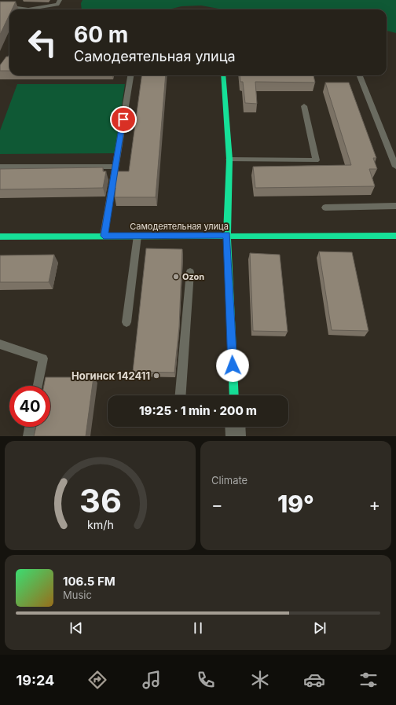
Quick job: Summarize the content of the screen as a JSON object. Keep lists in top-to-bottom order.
{
  "streets": {
    "street": ["Самодеятельная улица"]
  },
  "places": ["Ozon", "Ногинск 142411"],
  "page": {
    "turn": ["60 m", "Самодеятельная улица"],
    "limit": "40",
    "trip": "19:25 · 1 min · 200 m",
    "tile": "Climate",
    "heat": ["−", "19°", "+"],
    "song": ["106.5 FM", "Music"],
    "tabs": "19:24",
    "gauge": ["36", "km/h"]
  }
}
